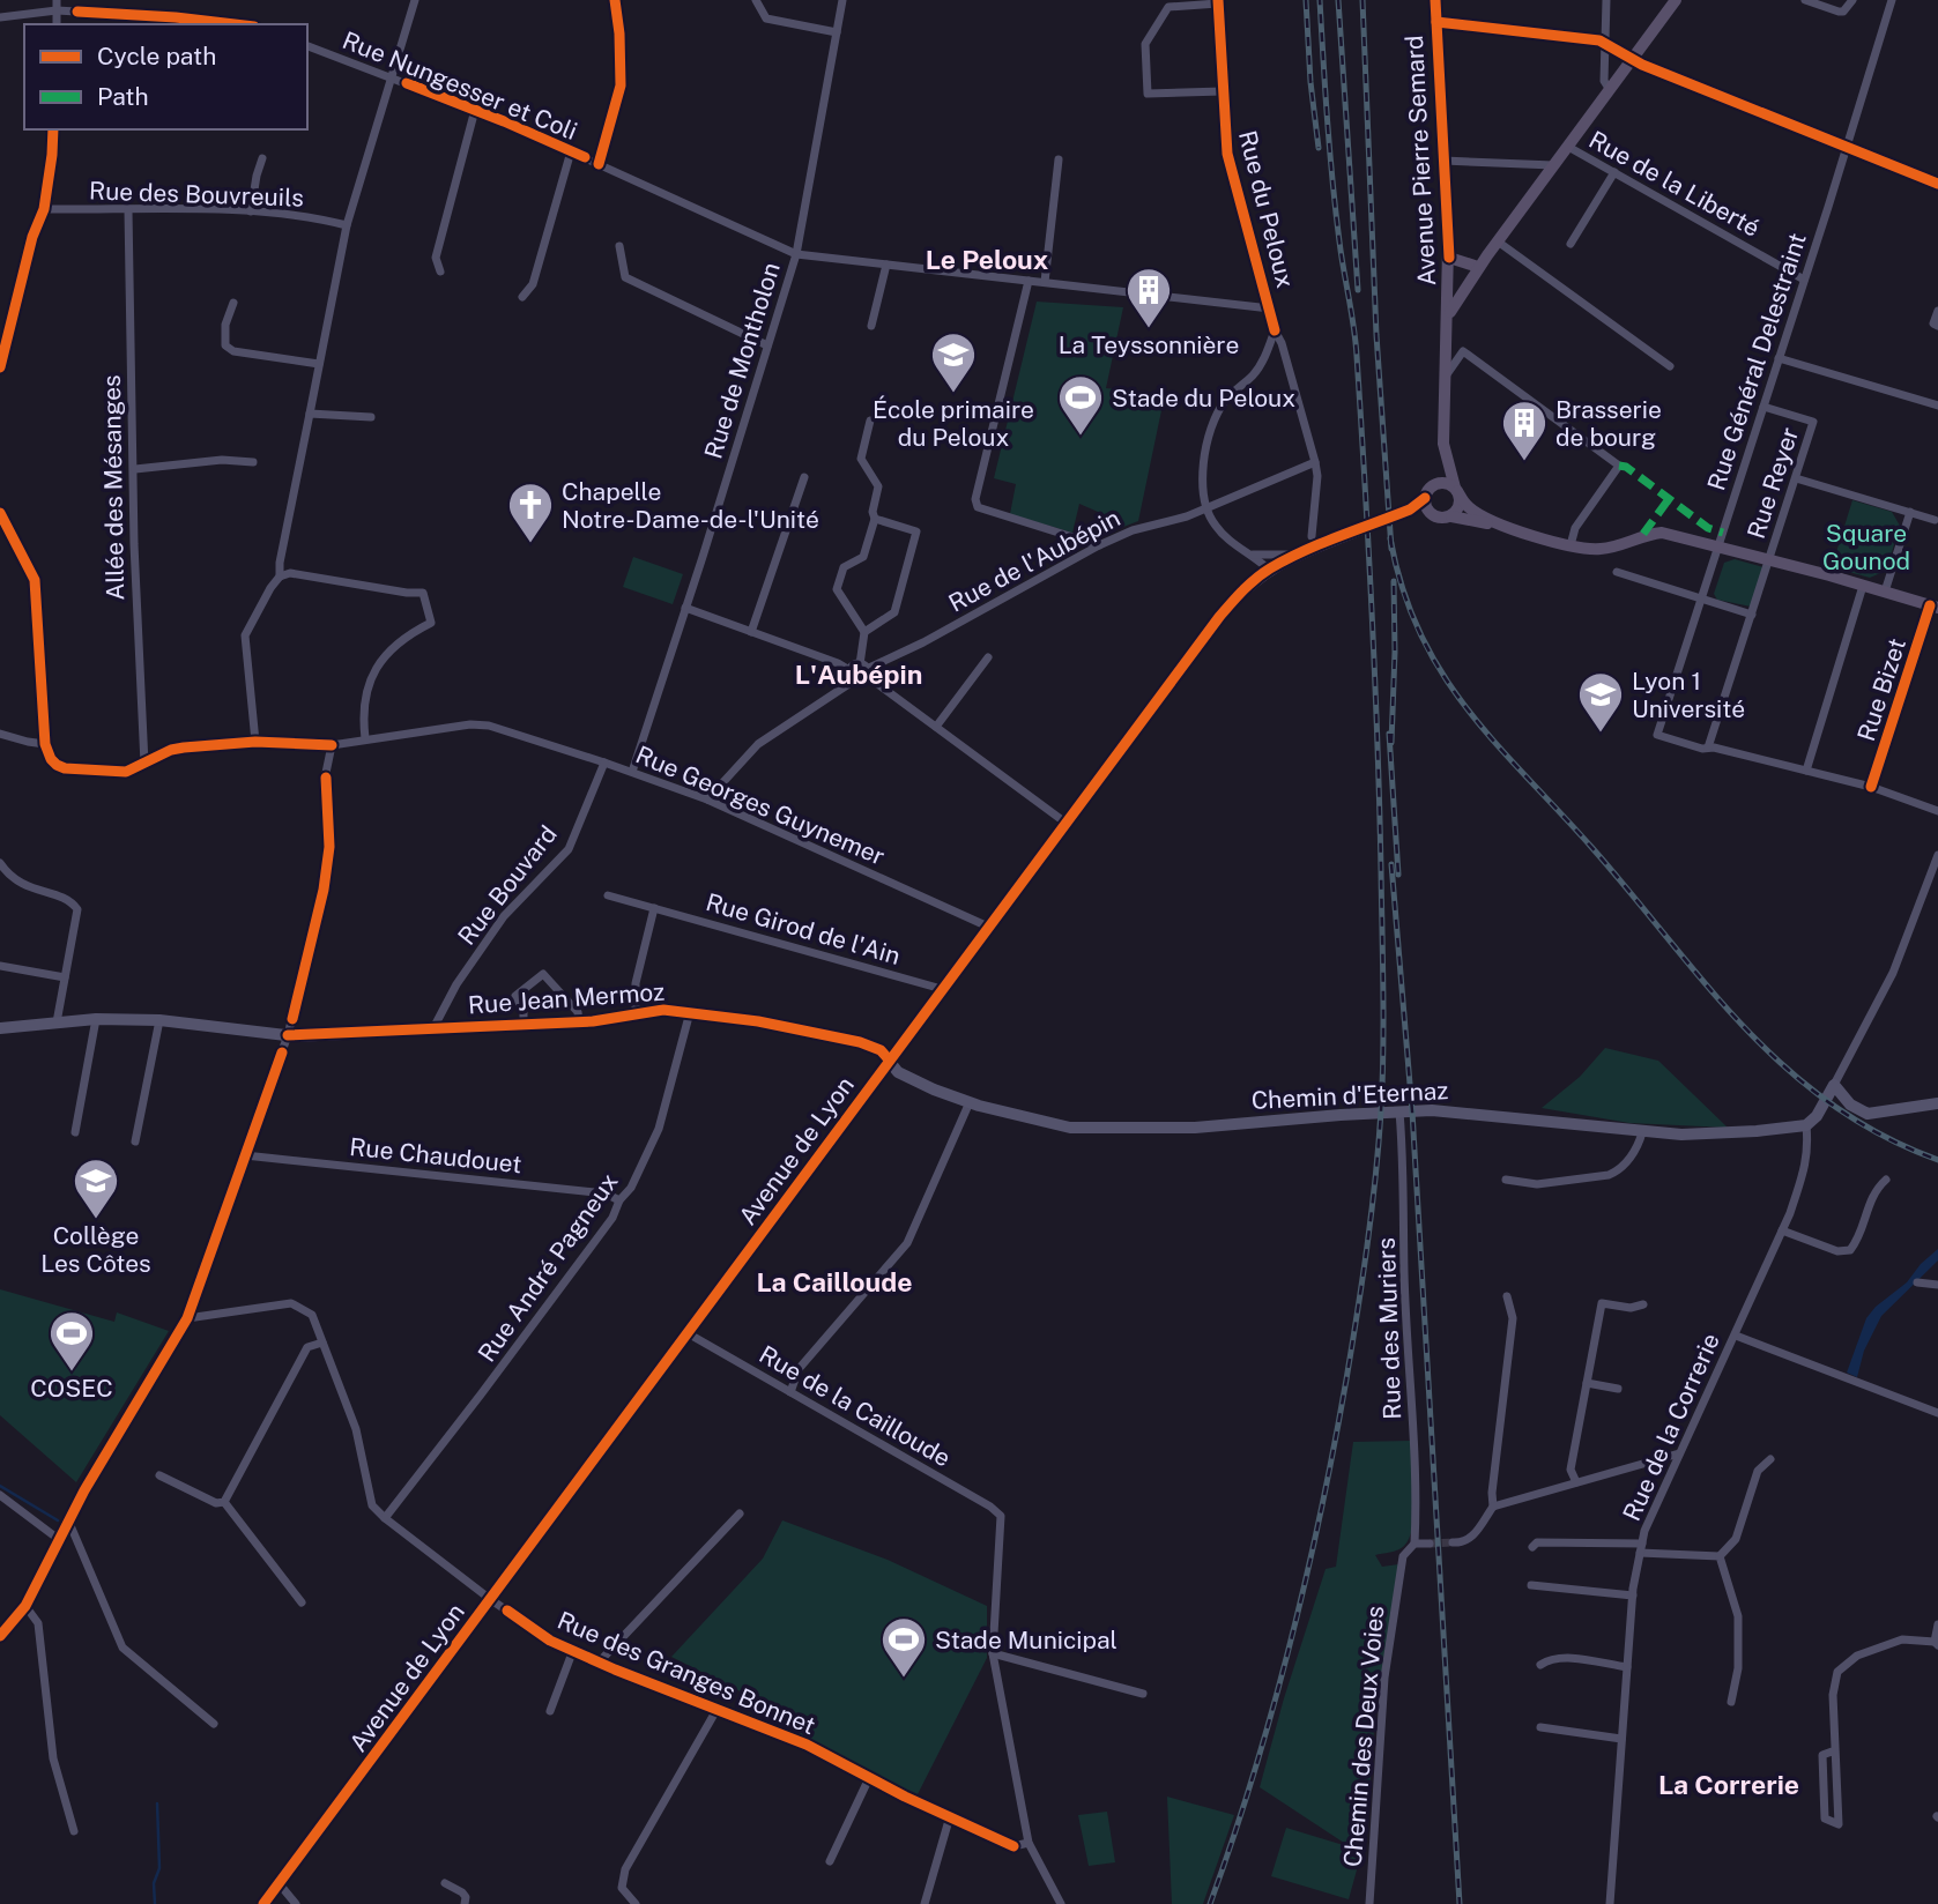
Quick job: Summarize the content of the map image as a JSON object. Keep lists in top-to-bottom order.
{
  "streets": {
    "main road": ["Avenue Pierre Semard", "Avenue de Lyon"],
    "street": [
      "Rue Nungesser et Coli",
      "Rue de la Liberté",
      "Rue des Bouvreuils",
      "Rue du Peloux",
      "Rue de Montholon",
      "Rue Général Delestraint",
      "Rue Reyer",
      "Allée des Mésanges",
      "Rue de l'Aubépin",
      "Rue Bizet",
      "Rue Georges Guynemer",
      "Rue Bouvard",
      "Rue Girod de l'Ain",
      "Rue Jean Mermoz",
      "Chemin d'Eternaz",
      "Rue Chaudouet",
      "Rue André Pagneux",
      "Rue des Muriers",
      "Rue de la Cailloude",
      "Rue de la Correrie",
      "Rue des Granges Bonnet",
      "Chemin des Deux Voies"
    ]
  },
  "crossings": [
    ["Rue Nungesser et Coli", "Rue du Peloux"],
    ["Rue Nungesser et Coli", "Rue de Montholon"],
    ["Rue de la Liberté", "Rue Général Delestraint"],
    ["Rue des Bouvreuils", "Allée des Mésanges"],
    ["Rue du Peloux", "Rue de l'Aubépin"],
    ["Rue de Montholon", "Rue Georges Guynemer"],
    ["Rue Général Delestraint", "Rue Reyer"],
    ["Allée des Mésanges", "Rue Georges Guynemer"],
    ["Rue Georges Guynemer", "Rue Bouvard"],
    ["Rue Georges Guynemer", "Avenue de Lyon"],
    ["Rue Bouvard", "Rue Jean Mermoz"],
    ["Rue Girod de l'Ain", "Avenue de Lyon"],
    ["Rue Jean Mermoz", "Chemin d'Eternaz"],
    ["Rue Jean Mermoz", "Avenue de Lyon"],
    ["Rue Jean Mermoz", "Rue André Pagneux"],
    ["Chemin d'Eternaz", "Avenue de Lyon"],
    ["Chemin d'Eternaz", "Rue des Muriers"],
    ["Chemin d'Eternaz", "Rue de la Correrie"],
    ["Avenue de Lyon", "Rue de la Cailloude"],
    ["Avenue de Lyon", "Rue des Granges Bonnet"],
    ["Rue Chaudouet", "Rue André Pagneux"],
    ["Rue André Pagneux", "Rue des Granges Bonnet"],
    ["Rue des Muriers", "Chemin des Deux Voies"]
  ],
  "districts": [
    "Le Peloux",
    "L'Aubépin",
    "La Cailloude",
    "La Correrie"
  ],
  "parks": ["Square Gounod"],
  "places": {
    "building": ["La Teyssonnière", "Brasserie de bourg"],
    "school or university": ["École primaire du Peloux", "Lyon 1 Université", "Collège Les Côtes"],
    "sports": ["Stade du Peloux", "COSEC", "Stade Municipal"],
    "church": ["Chapelle Notre-Dame-de-l'Unité"]
  },
  "legend": ["Cycle path", "Path"]
}
